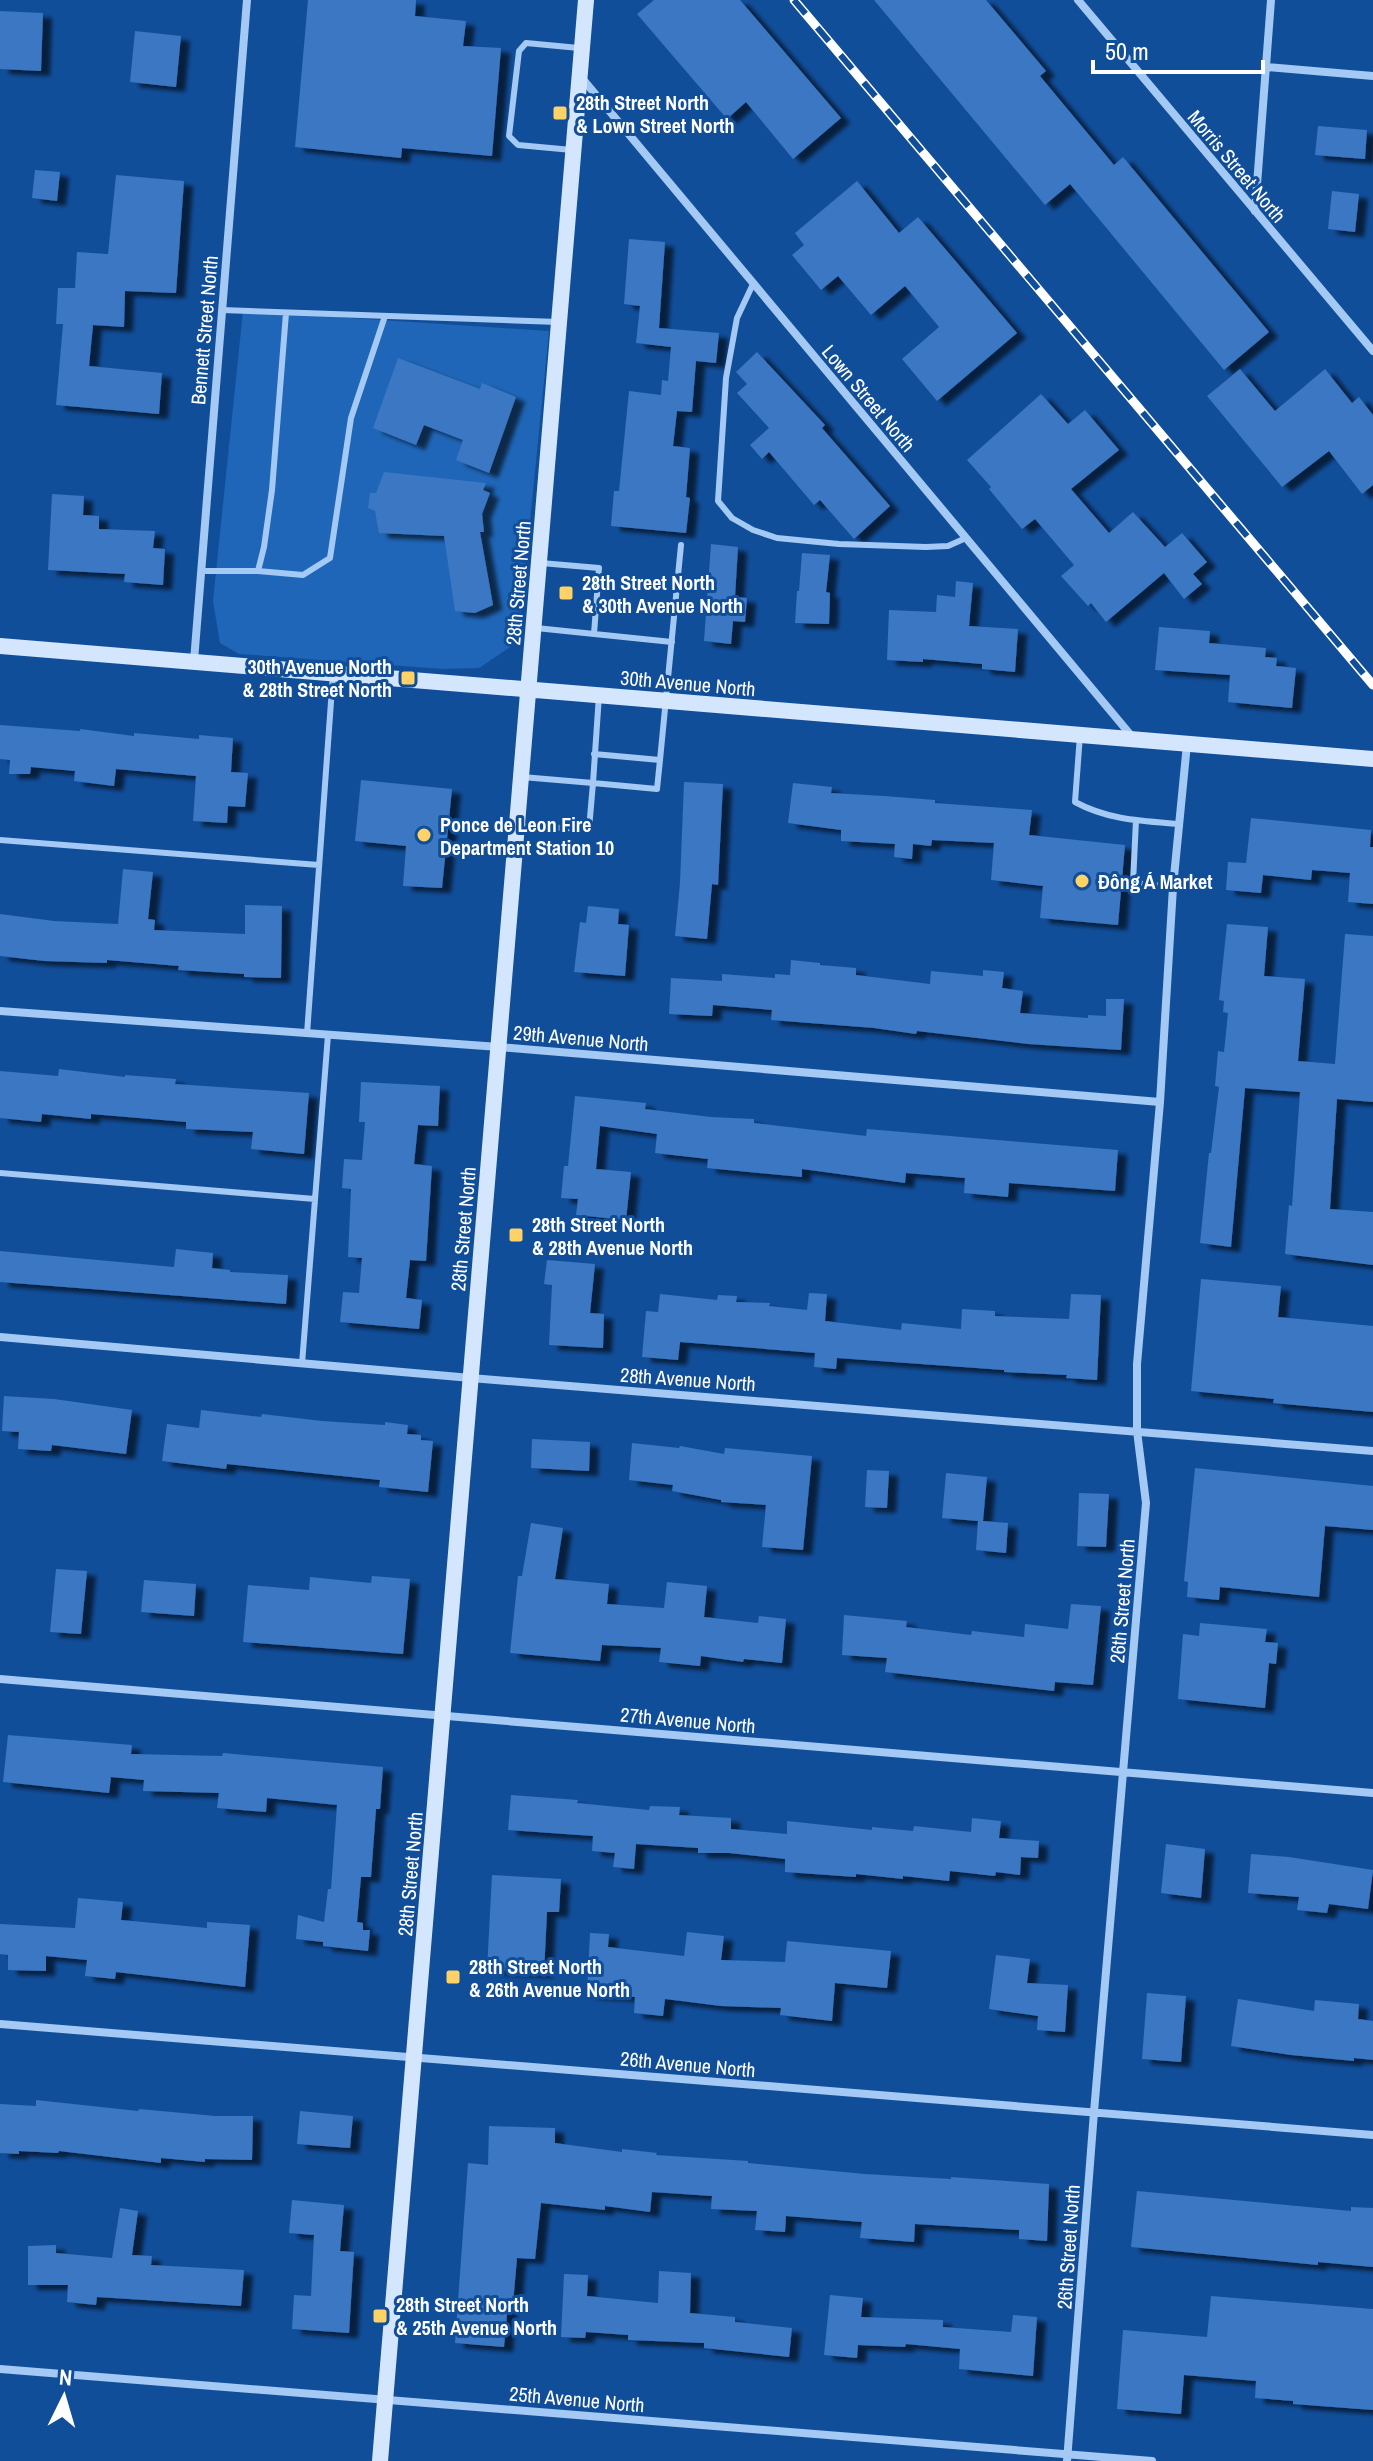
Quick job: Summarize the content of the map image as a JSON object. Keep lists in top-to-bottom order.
{
  "streets": {
    "street": [
      "Morris Street North",
      "Bennett Street North",
      "Lown Street North",
      "28th Street North",
      "30th Avenue North",
      "29th Avenue North",
      "28th Avenue North",
      "26th Street North",
      "27th Avenue North",
      "26th Avenue North",
      "25th Avenue North"
    ]
  },
  "crossings": [
    ["Bennett Street North", "30th Avenue North"],
    ["Lown Street North", "28th Street North"],
    ["Lown Street North", "30th Avenue North"],
    ["28th Street North", "30th Avenue North"],
    ["28th Street North", "29th Avenue North"],
    ["28th Street North", "28th Avenue North"],
    ["28th Street North", "27th Avenue North"],
    ["28th Street North", "26th Avenue North"],
    ["28th Street North", "25th Avenue North"],
    ["30th Avenue North", "26th Street North"],
    ["29th Avenue North", "26th Street North"],
    ["28th Avenue North", "26th Street North"],
    ["26th Street North", "27th Avenue North"],
    ["26th Street North", "26th Avenue North"],
    ["26th Street North", "25th Avenue North"]
  ],
  "places": {
    "transit": [
      "28th Street North & Lown Street North",
      "28th Street North & 30th Avenue North",
      "30th Avenue North & 28th Street North",
      "28th Street North & 28th Avenue North",
      "28th Street North & 26th Avenue North",
      "28th Street North & 25th Avenue North"
    ],
    "other": ["Ponce de Leon Fire Department Station 10", "Đông Á Market"]
  },
  "scale_bar": "50 m",
  "north": "top"
}
